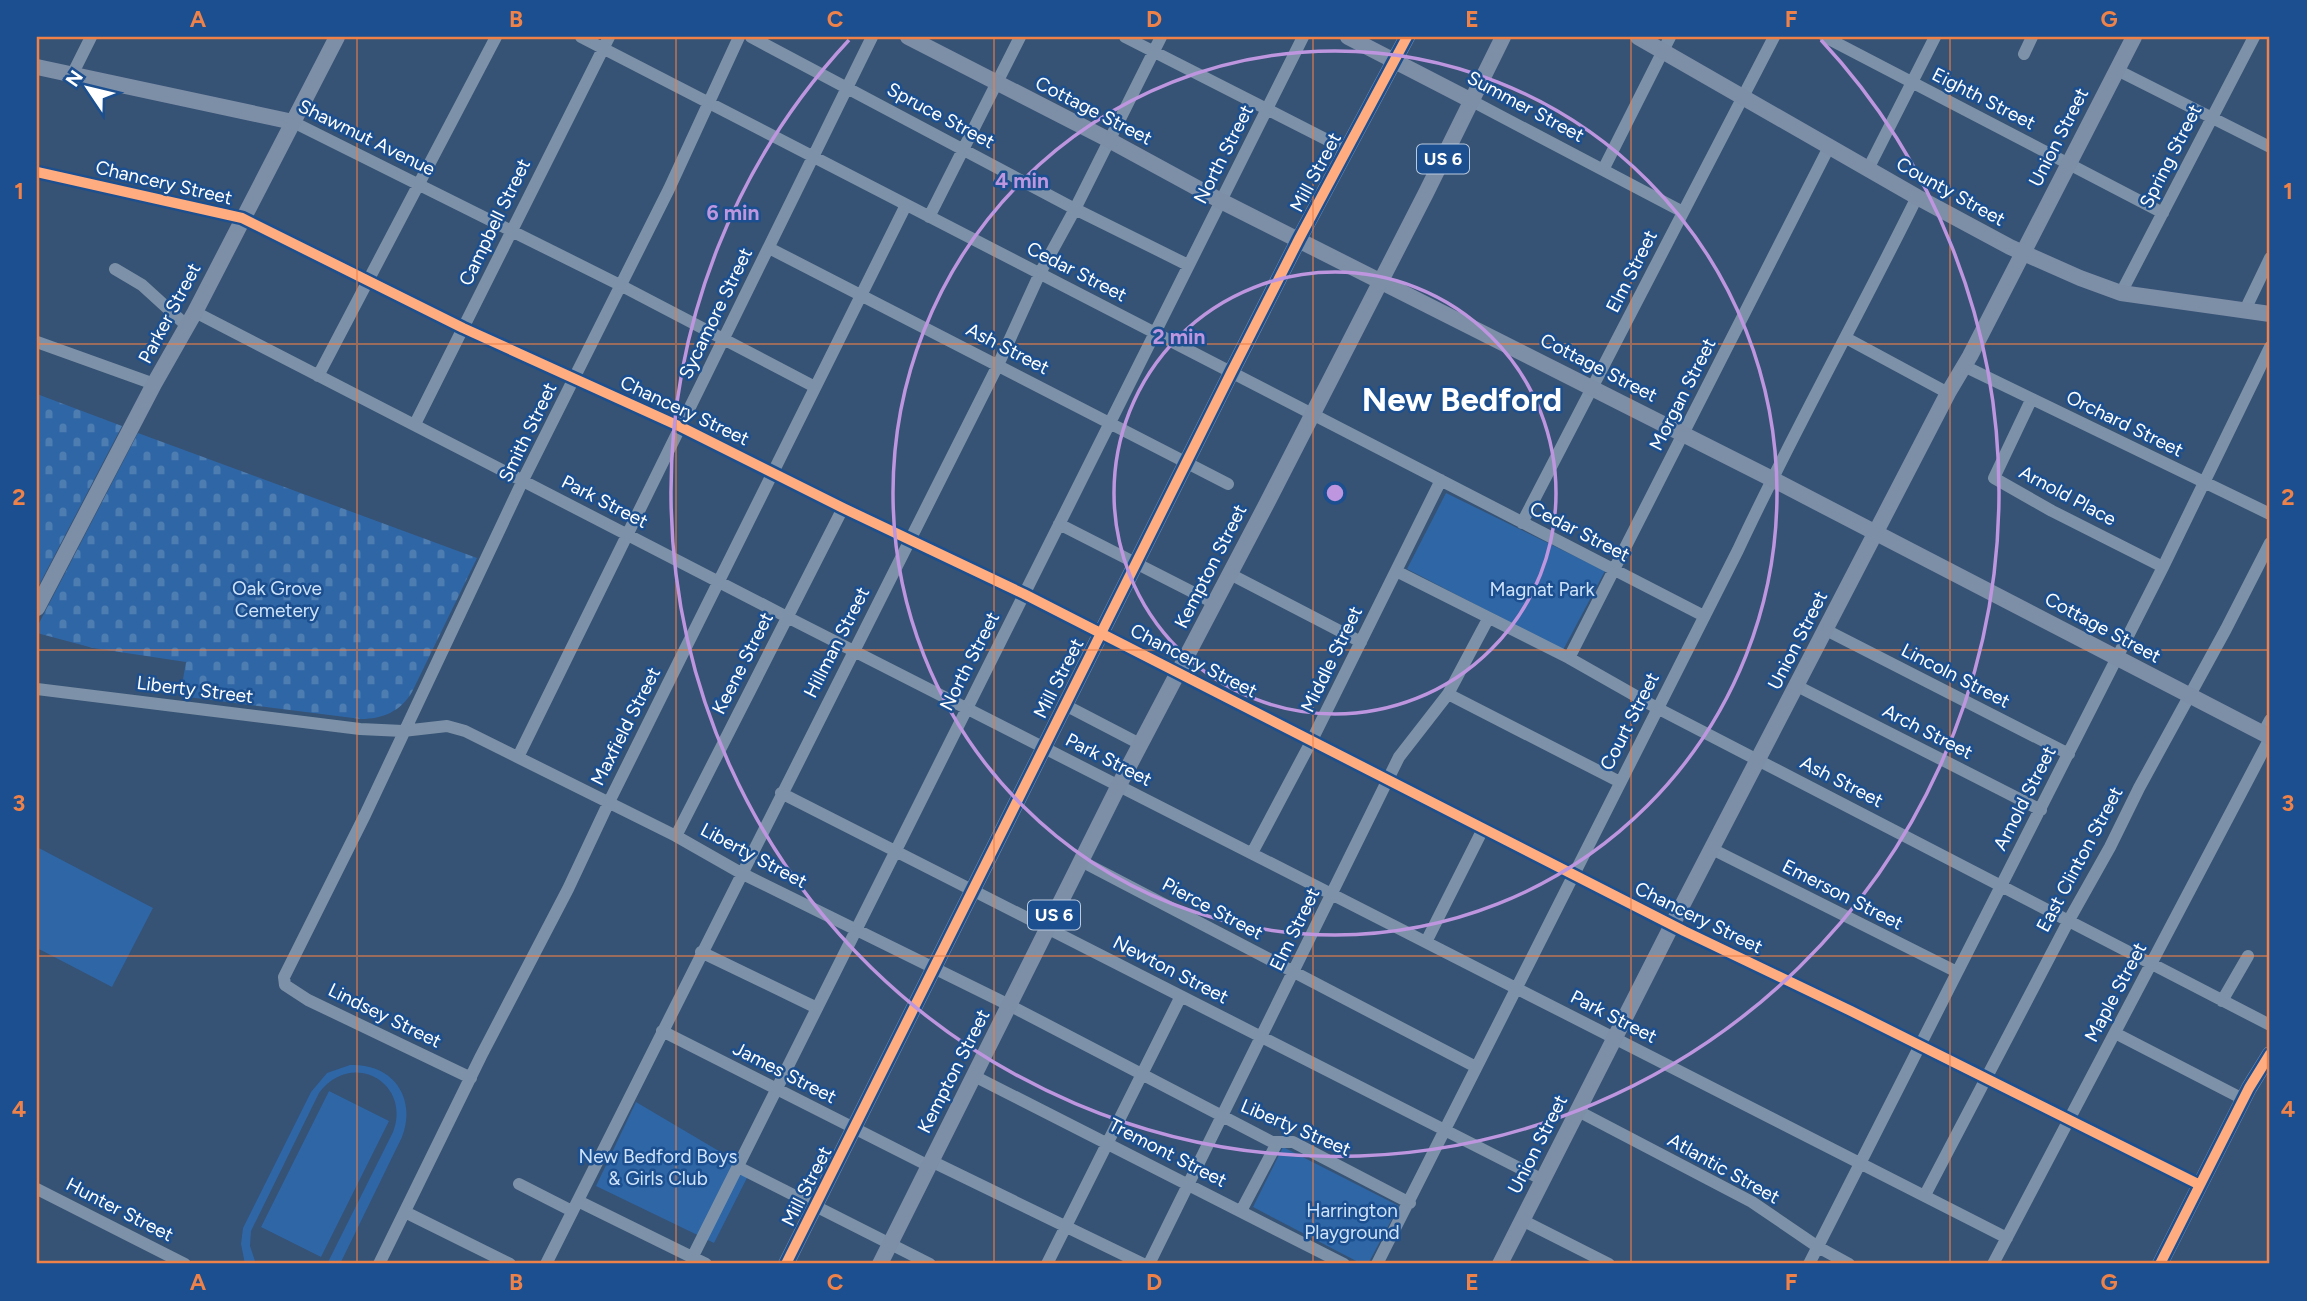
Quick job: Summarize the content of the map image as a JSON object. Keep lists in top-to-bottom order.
{
  "streets": {
    "main road": [
      "Summer Street",
      "Cottage Street",
      "Shawmut Avenue",
      "Union Street",
      "US 6",
      "Mill Street",
      "County Street",
      "Parker Street",
      "Kempton Street"
    ],
    "street": [
      "Eighth Street",
      "Spruce Street",
      "North Street",
      "Spring Street",
      "Chancery Street",
      "Campbell Street",
      "Cedar Street",
      "Elm Street",
      "Sycamore Street",
      "Ash Street",
      "Morgan Street",
      "Orchard Street",
      "Smith Street",
      "Arnold Place",
      "Park Street",
      "Hillman Street",
      "Middle Street",
      "Keene Street",
      "Lincoln Street",
      "Liberty Street",
      "Court Street",
      "Maxfield Street",
      "Arch Street",
      "Arnold Street",
      "East Clinton Street",
      "Emerson Street",
      "Pierce Street",
      "Newton Street",
      "Maple Street",
      "Lindsey Street",
      "James Street",
      "Tremont Street",
      "Atlantic Street",
      "Hunter Street"
    ]
  },
  "crossings": [
    ["Eighth Street", "Union Street"],
    ["Eighth Street", "Spring Street"],
    ["Summer Street", "Mill Street"],
    ["Summer Street", "Elm Street"],
    ["Summer Street", "Kempton Street"],
    ["Cottage Street", "Union Street"],
    ["Cottage Street", "North Street"],
    ["Cottage Street", "Mill Street"],
    ["Cottage Street", "Elm Street"],
    ["Cottage Street", "Morgan Street"],
    ["Cottage Street", "Kempton Street"],
    ["Cottage Street", "Hillman Street"],
    ["Cottage Street", "Court Street"],
    ["Cottage Street", "Arnold Street"],
    ["Cottage Street", "East Clinton Street"],
    ["Cottage Street", "Maple Street"],
    ["Spruce Street", "North Street"],
    ["Spruce Street", "Sycamore Street"],
    ["Spruce Street", "Hillman Street"],
    ["Shawmut Avenue", "Campbell Street"],
    ["Shawmut Avenue", "Parker Street"],
    ["Shawmut Avenue", "Smith Street"],
    ["Union Street", "Chancery Street"],
    ["Union Street", "County Street"],
    ["Union Street", "Ash Street"],
    ["Union Street", "Orchard Street"],
    ["Union Street", "Park Street"],
    ["Union Street", "Lincoln Street"],
    ["Union Street", "Arch Street"],
    ["Union Street", "Emerson Street"],
    ["Union Street", "Newton Street"],
    ["Union Street", "Atlantic Street"],
    ["North Street", "Chancery Street"],
    ["North Street", "Cedar Street"],
    ["North Street", "Ash Street"],
    ["North Street", "Park Street"],
    ["North Street", "Liberty Street"],
    ["North Street", "Newton Street"],
    ["North Street", "James Street"],
    ["Spring Street", "County Street"],
    ["Mill Street", "Chancery Street"],
    ["Mill Street", "Cedar Street"],
    ["Mill Street", "Ash Street"],
    ["Mill Street", "Park Street"],
    ["Mill Street", "Liberty Street"],
    ["Mill Street", "Newton Street"],
    ["Mill Street", "James Street"],
    ["Chancery Street", "Campbell Street"],
    ["Chancery Street", "Elm Street"],
    ["Chancery Street", "Parker Street"],
    ["Chancery Street", "Sycamore Street"],
    ["Chancery Street", "Smith Street"],
    ["Chancery Street", "Kempton Street"],
    ["Chancery Street", "Hillman Street"],
    ["Chancery Street", "Middle Street"],
    ["Chancery Street", "Keene Street"],
    ["Chancery Street", "Court Street"],
    ["Chancery Street", "Maxfield Street"],
    ["Chancery Street", "Arnold Street"],
    ["Chancery Street", "East Clinton Street"],
    ["Chancery Street", "Maple Street"],
    ["County Street", "Elm Street"],
    ["County Street", "Morgan Street"],
    ["County Street", "Court Street"],
    ["Campbell Street", "Cedar Street"],
    ["Campbell Street", "Park Street"],
    ["Cedar Street", "Elm Street"],
    ["Cedar Street", "Sycamore Street"],
    ["Cedar Street", "Morgan Street"],
    ["Cedar Street", "Smith Street"],
    ["Cedar Street", "Kempton Street"],
    ["Cedar Street", "Hillman Street"],
    ["Cedar Street", "Middle Street"],
    ["Cedar Street", "Court Street"],
    ["Cedar Street", "Maxfield Street"],
    ["Elm Street", "Ash Street"],
    ["Elm Street", "Park Street"],
    ["Elm Street", "Liberty Street"],
    ["Elm Street", "Pierce Street"],
    ["Elm Street", "Newton Street"],
    ["Elm Street", "Tremont Street"],
    ["Parker Street", "Park Street"],
    ["Sycamore Street", "Ash Street"],
    ["Sycamore Street", "Park Street"],
    ["Sycamore Street", "Liberty Street"],
    ["Ash Street", "Morgan Street"],
    ["Ash Street", "Hillman Street"],
    ["Ash Street", "Middle Street"],
    ["Ash Street", "Court Street"],
    ["Ash Street", "Maxfield Street"],
    ["Ash Street", "Arnold Street"],
    ["Ash Street", "East Clinton Street"],
    ["Ash Street", "Maple Street"],
    ["Orchard Street", "Arnold Place"],
    ["Orchard Street", "Arnold Street"],
    ["Smith Street", "Park Street"],
    ["Smith Street", "Liberty Street"],
    ["Smith Street", "Lindsey Street"],
    ["Arnold Place", "Arnold Street"],
    ["Park Street", "Kempton Street"],
    ["Park Street", "Hillman Street"],
    ["Park Street", "Middle Street"],
    ["Park Street", "Keene Street"],
    ["Park Street", "Court Street"],
    ["Park Street", "Maxfield Street"],
    ["Park Street", "Arnold Street"],
    ["Park Street", "East Clinton Street"],
    ["Park Street", "Maple Street"],
    ["Kempton Street", "Liberty Street"],
    ["Kempton Street", "Pierce Street"],
    ["Kempton Street", "Newton Street"],
    ["Kempton Street", "James Street"],
    ["Kempton Street", "Tremont Street"],
    ["Hillman Street", "Liberty Street"],
    ["Hillman Street", "Newton Street"],
    ["Hillman Street", "James Street"],
    ["Keene Street", "Liberty Street"],
    ["Lincoln Street", "Arnold Street"],
    ["Liberty Street", "Court Street"],
    ["Liberty Street", "Maxfield Street"],
    ["Court Street", "Pierce Street"],
    ["Court Street", "Newton Street"],
    ["Maxfield Street", "Lindsey Street"],
    ["Arch Street", "Arnold Street"],
    ["Arnold Street", "Emerson Street"],
    ["Arnold Street", "Atlantic Street"]
  ],
  "districts": ["New Bedford"],
  "parks": [
    "Oak Grove Cemetery",
    "Magnat Park",
    "New Bedford Boys & Girls Club",
    "Harrington Playground"
  ],
  "north": "top left",
  "grid": {
    "columns": [
      "A",
      "B",
      "C",
      "D",
      "E",
      "F",
      "G"
    ],
    "rows": [
      "1",
      "2",
      "3",
      "4"
    ]
  },
  "rings": ["4 min", "6 min", "2 min"]
}
